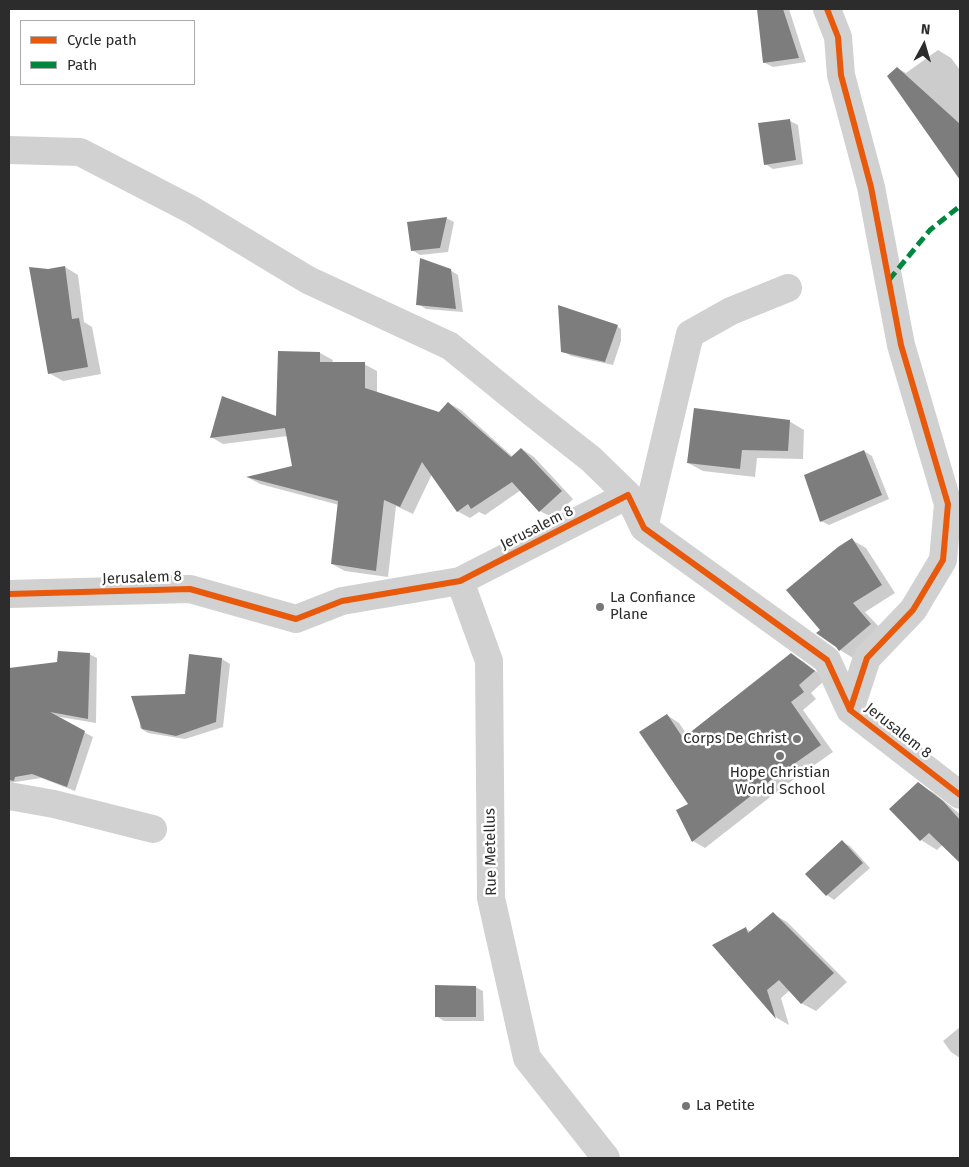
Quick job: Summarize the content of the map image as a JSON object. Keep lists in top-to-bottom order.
{
  "streets": {
    "street": ["Jerusalem 8", "Rue Metellus"]
  },
  "crossings": [
    ["Jerusalem 8", "Rue Metellus"]
  ],
  "places": [
    "La Confiance Plane",
    "Corps De Christ",
    "Hope Christian World School",
    "La Petite"
  ],
  "legend": ["Cycle path", "Path"],
  "north": "top"
}
